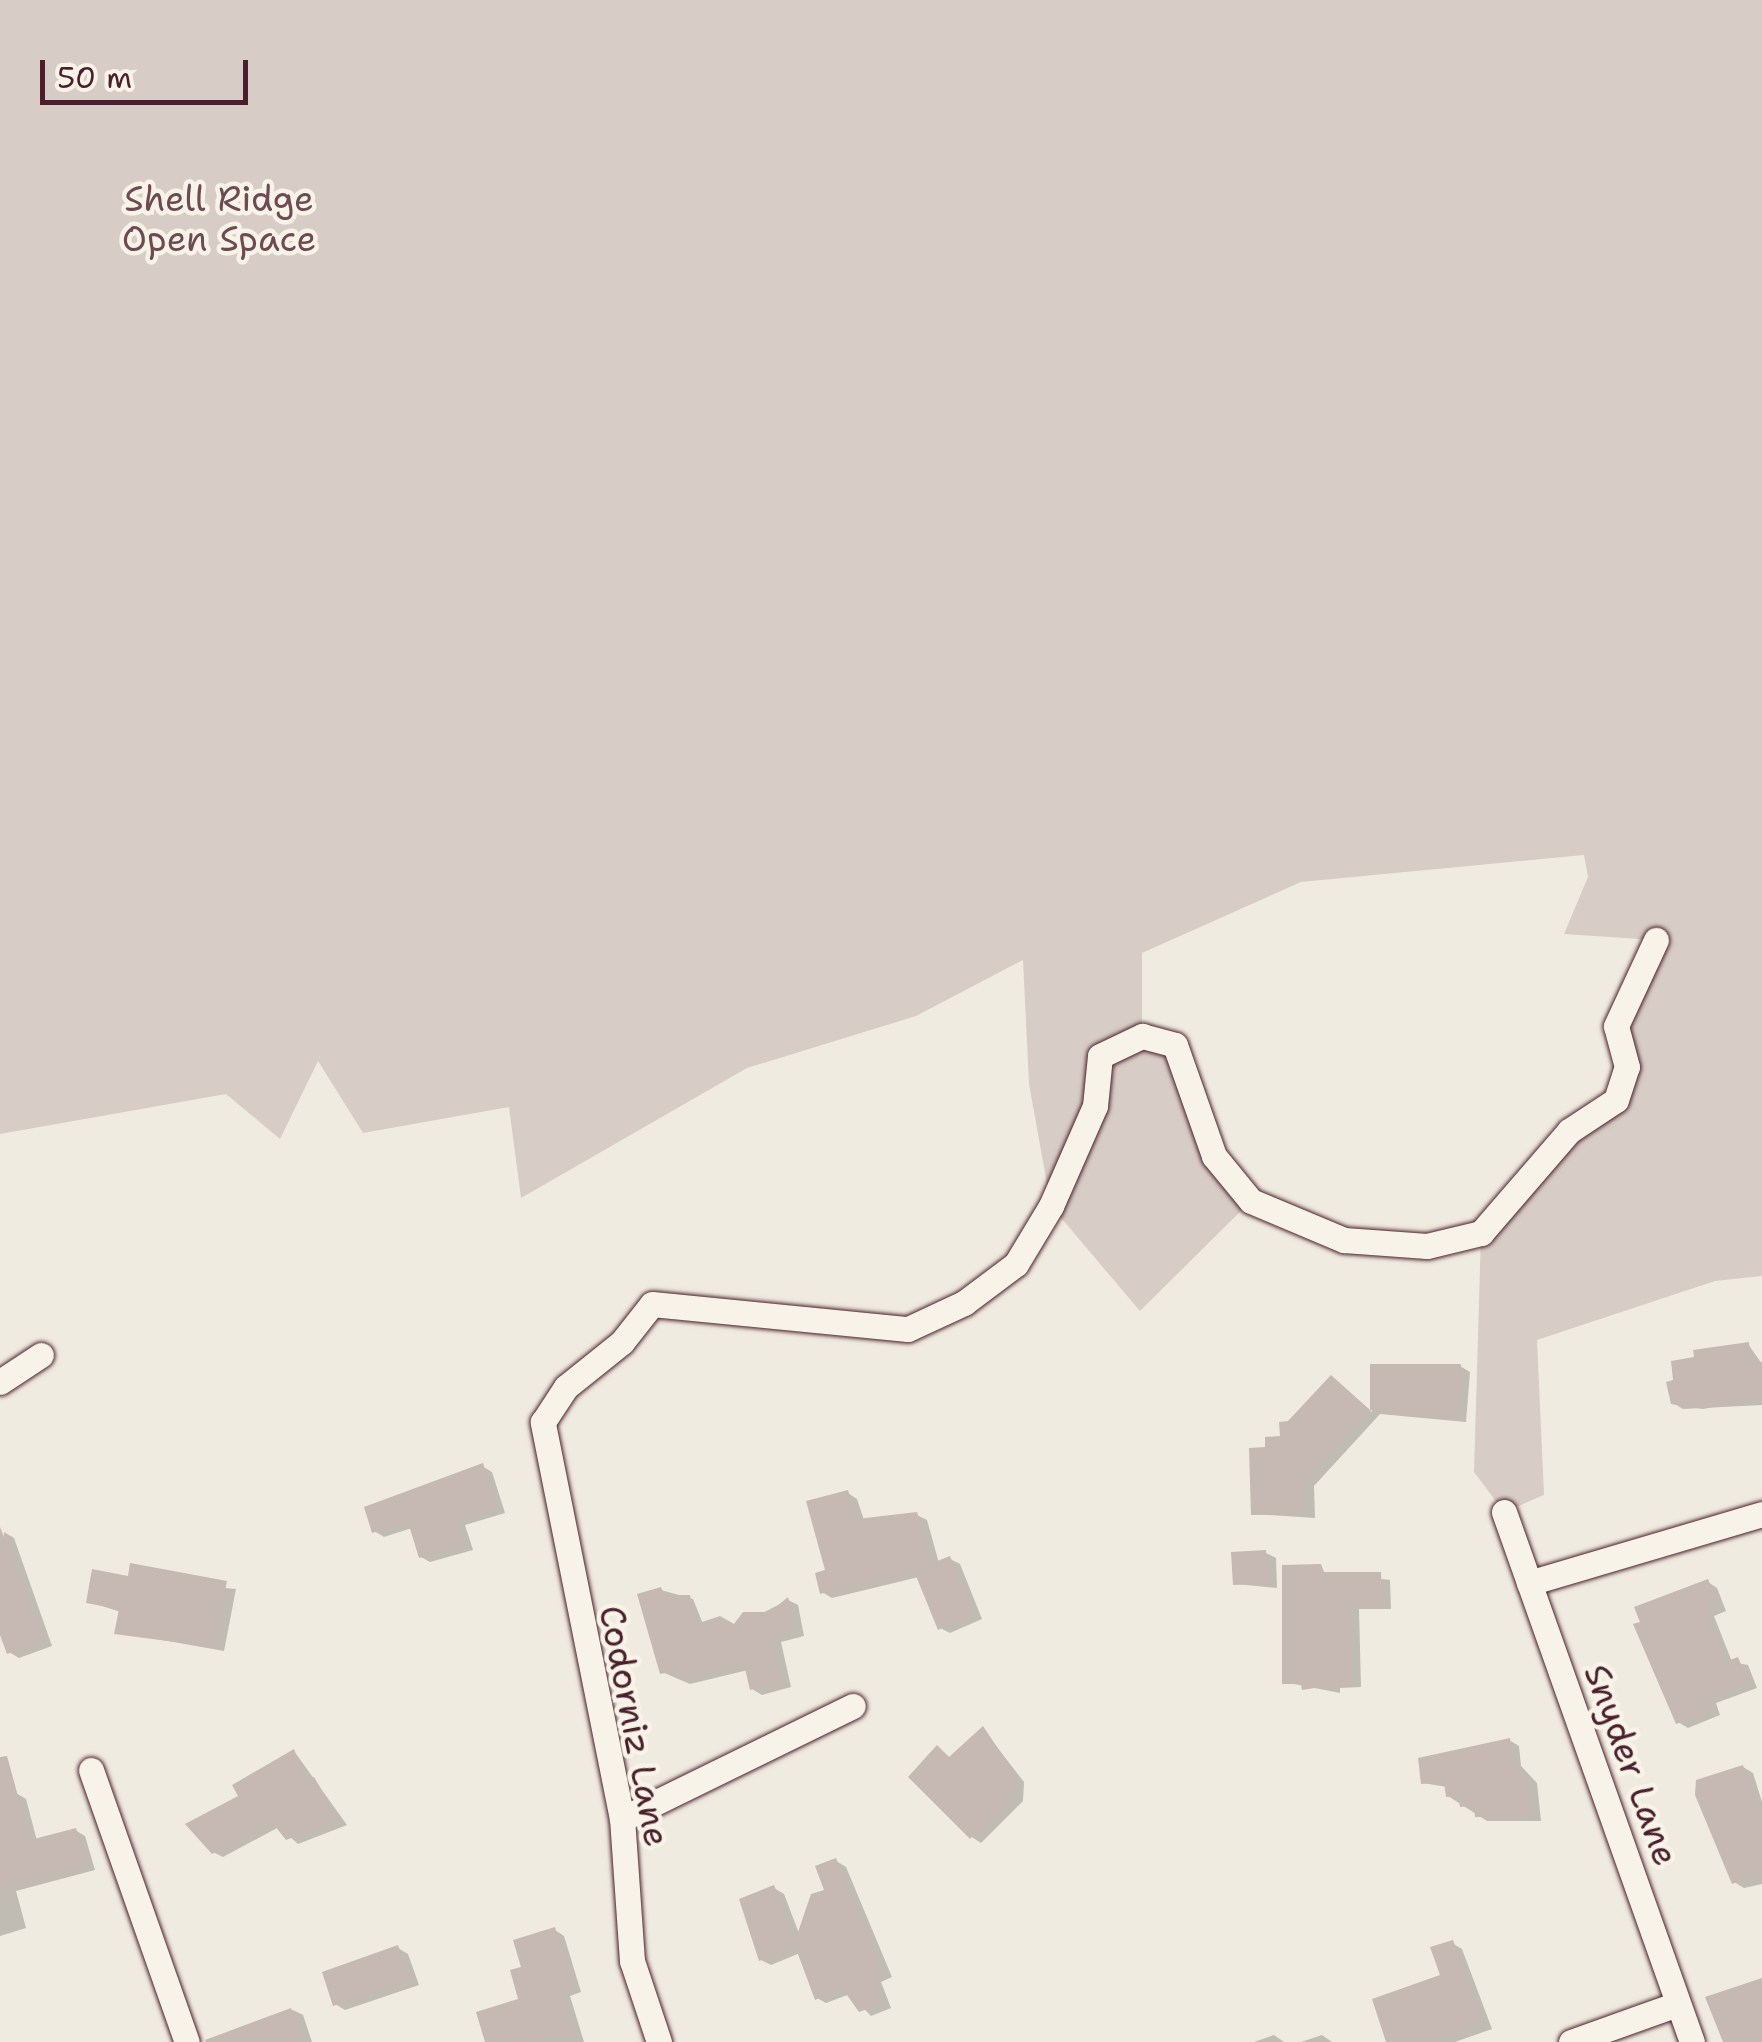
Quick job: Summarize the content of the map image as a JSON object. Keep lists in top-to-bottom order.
{
  "streets": {
    "street": ["Codorniz Lane", "Snyder Lane"]
  },
  "parks": ["Shell Ridge Open Space"],
  "scale_bar": "50 m"
}
